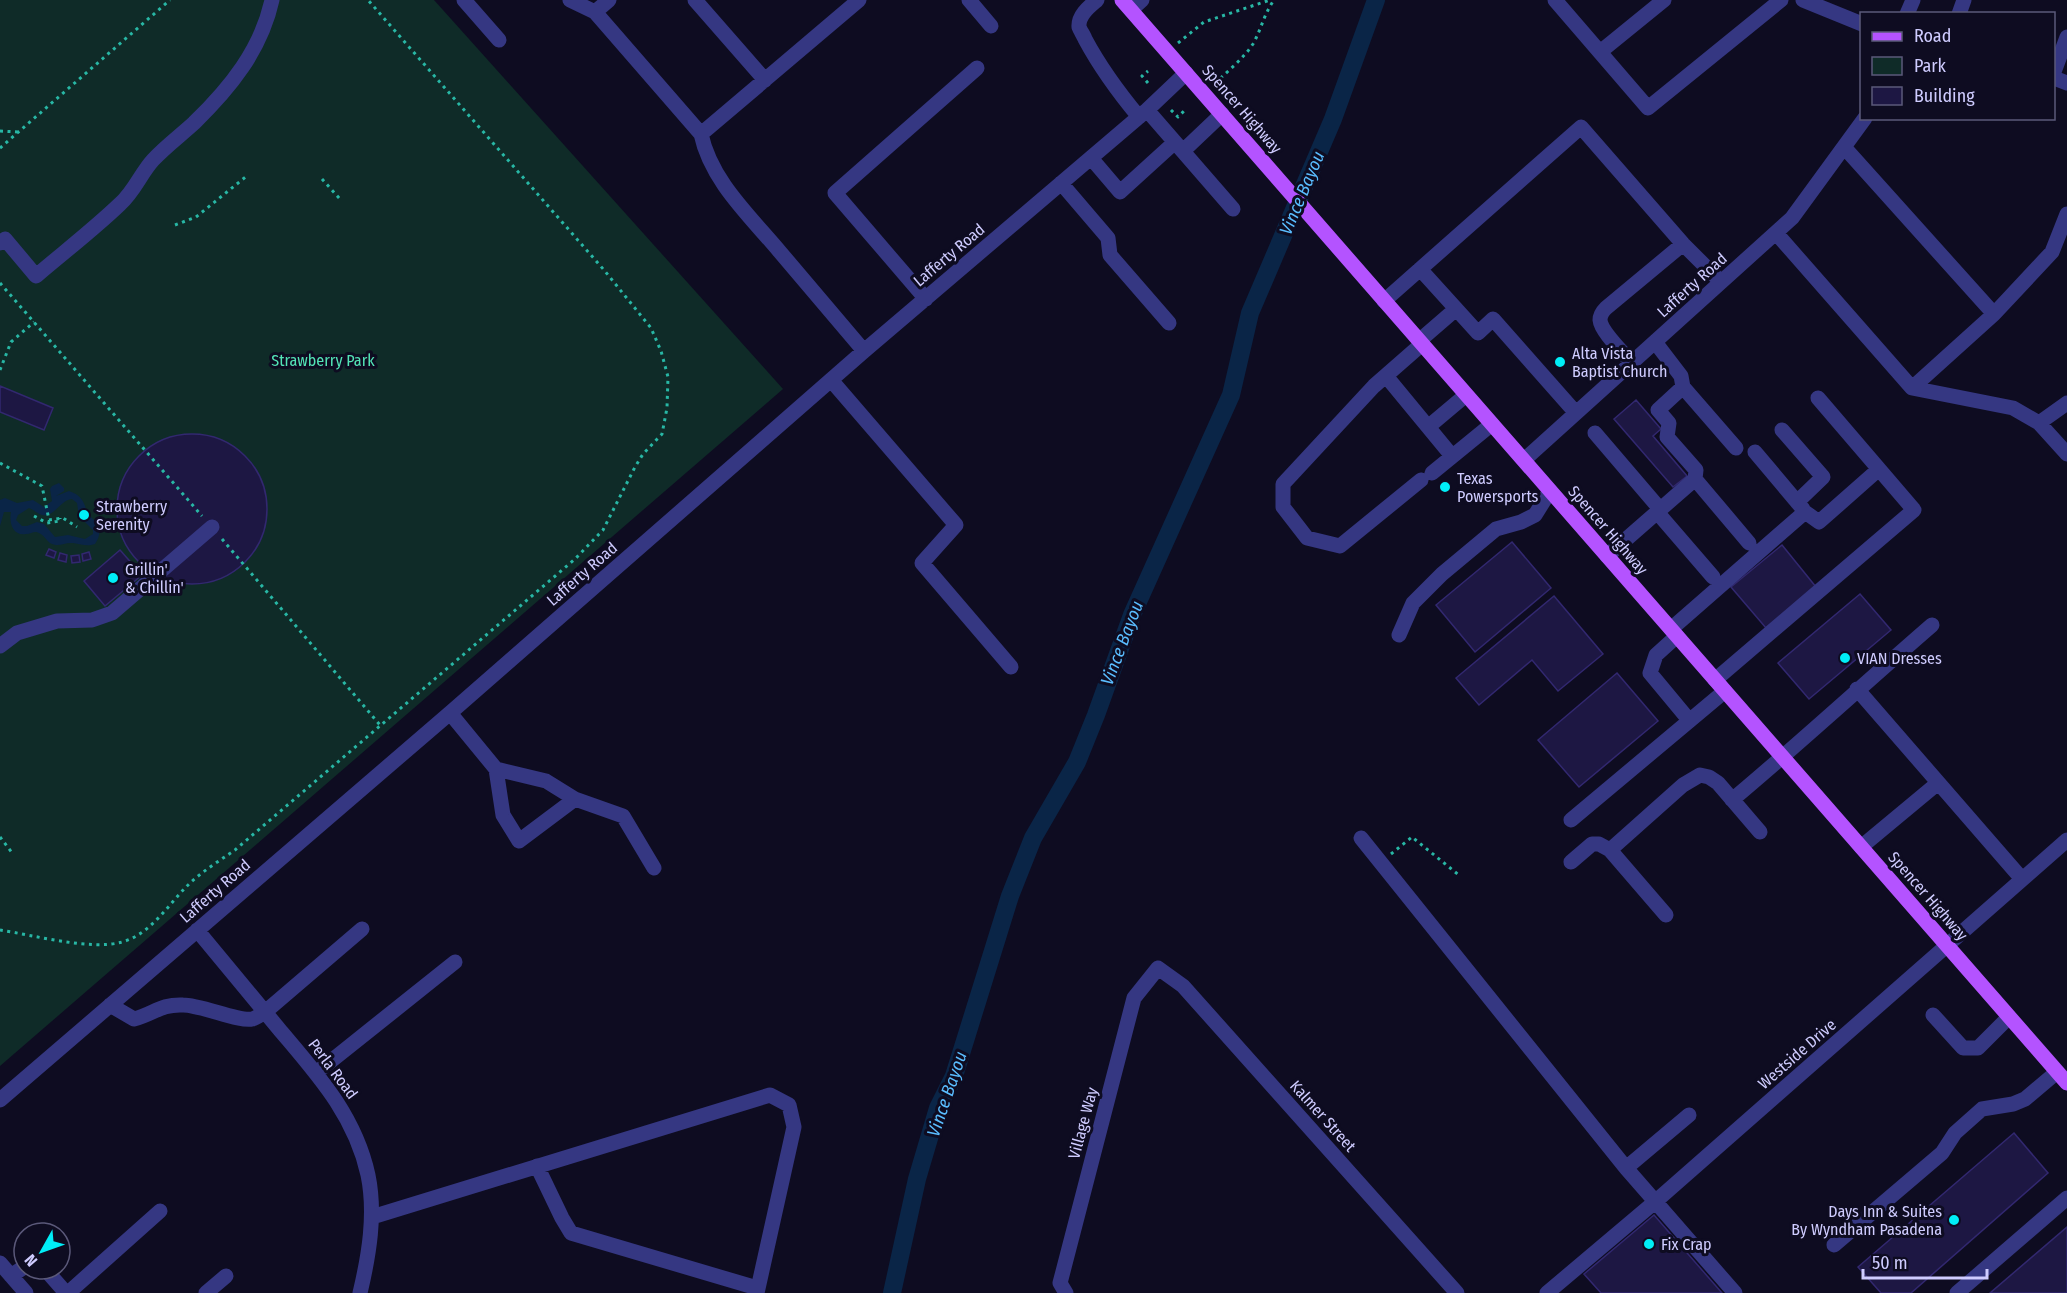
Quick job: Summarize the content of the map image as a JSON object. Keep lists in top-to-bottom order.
{
  "streets": {
    "main road": ["Spencer Highway"],
    "street": [
      "Lafferty Road",
      "Westside Drive",
      "Perla Road",
      "Kalmer Street",
      "Village Way"
    ]
  },
  "crossings": [
    ["Spencer Highway", "Lafferty Road"],
    ["Spencer Highway", "Westside Drive"],
    ["Lafferty Road", "Perla Road"],
    ["Kalmer Street", "Village Way"]
  ],
  "water": ["Vince Bayou"],
  "parks": ["Strawberry Park"],
  "places": [
    "Alta Vista Baptist Church",
    "Texas Powersports",
    "Strawberry Serenity",
    "Grillin' & Chillin'",
    "VIAN Dresses",
    "Days Inn & Suites By Wyndham Pasadena",
    "Fix Crap"
  ],
  "legend": ["Road", "Park", "Building"],
  "scale_bar": "50 m",
  "north": "bottom left"
}
